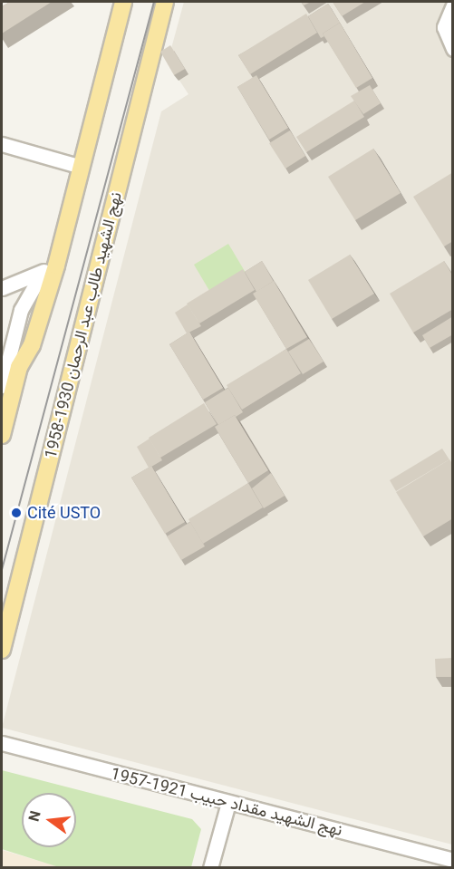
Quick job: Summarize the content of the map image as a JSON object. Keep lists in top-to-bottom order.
{
  "streets": {
    "main road": ["نهج الشهيد طالب عبد الرحمان 1930-1958"],
    "street": ["نهج الشهيد مقداد حبيب 1921-1957"]
  },
  "places": ["Cité USTO"],
  "north": "left"
}
